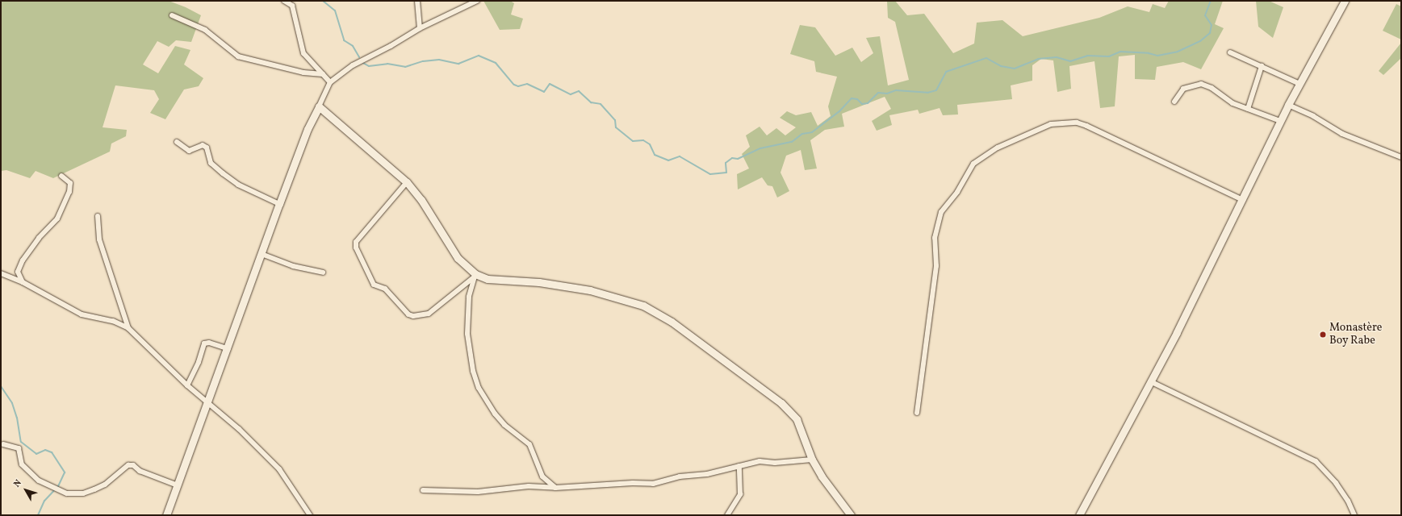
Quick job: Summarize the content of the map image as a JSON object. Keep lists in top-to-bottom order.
{
  "places": ["Monastère Boy Rabe"],
  "north": "top left"
}
